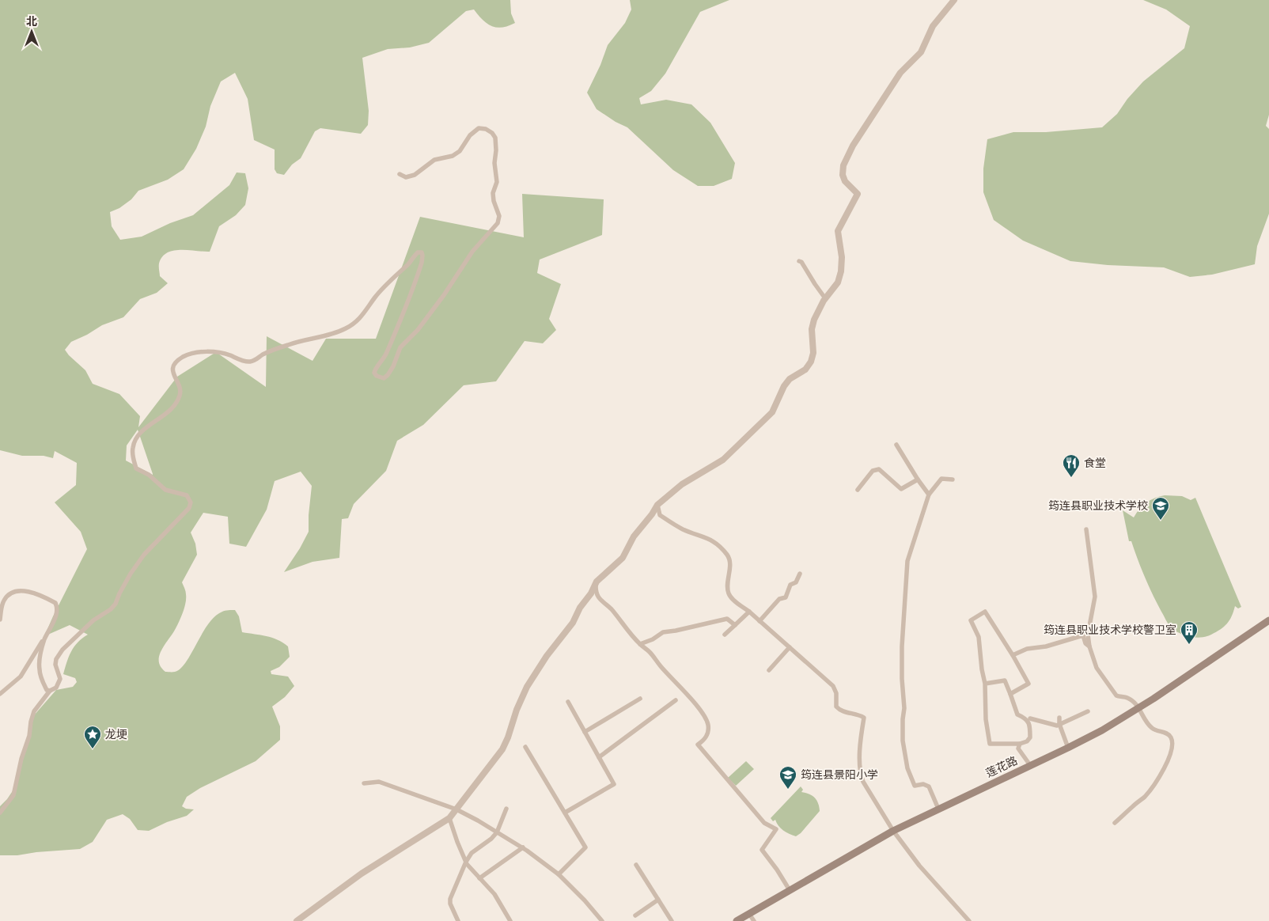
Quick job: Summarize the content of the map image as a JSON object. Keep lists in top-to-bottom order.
{
  "streets": {
    "main road": ["莲花路"]
  },
  "places": {
    "restaurant": ["食堂"],
    "school or university": ["筠连县职业技术学校", "筠连县景阳小学"],
    "building": ["筠连县职业技术学校警卫室"],
    "place": ["龙埂"]
  },
  "north": "top"
}
